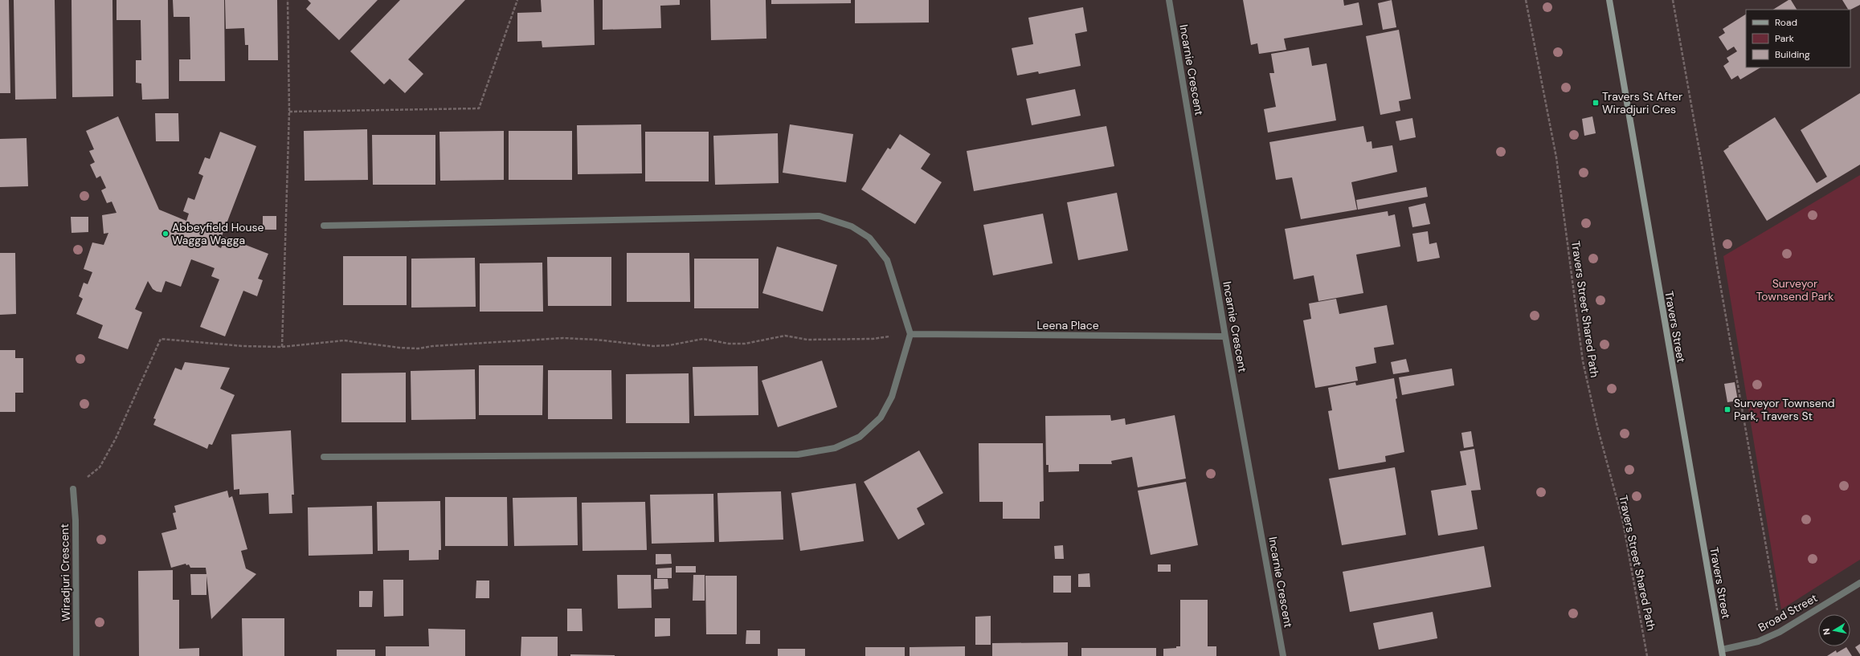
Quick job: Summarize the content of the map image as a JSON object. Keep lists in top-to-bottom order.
{
  "streets": {
    "main road": ["Travers Street"],
    "street": [
      "Incarnie Crescent",
      "Leena Place",
      "Wiradjuri Crescent",
      "Broad Street"
    ],
    "path": ["Travers Street Shared Path"]
  },
  "crossings": [
    ["Incarnie Crescent", "Leena Place"],
    ["Travers Street", "Broad Street"]
  ],
  "parks": ["Surveyor Townsend Park"],
  "places": {
    "transit": ["Travers St After Wiradjuri Cres", "Surveyor Townsend Park, Travers St"],
    "other": ["Abbeyfield House Wagga Wagga"]
  },
  "legend": ["Road", "Park", "Building"],
  "north": "left"
}
